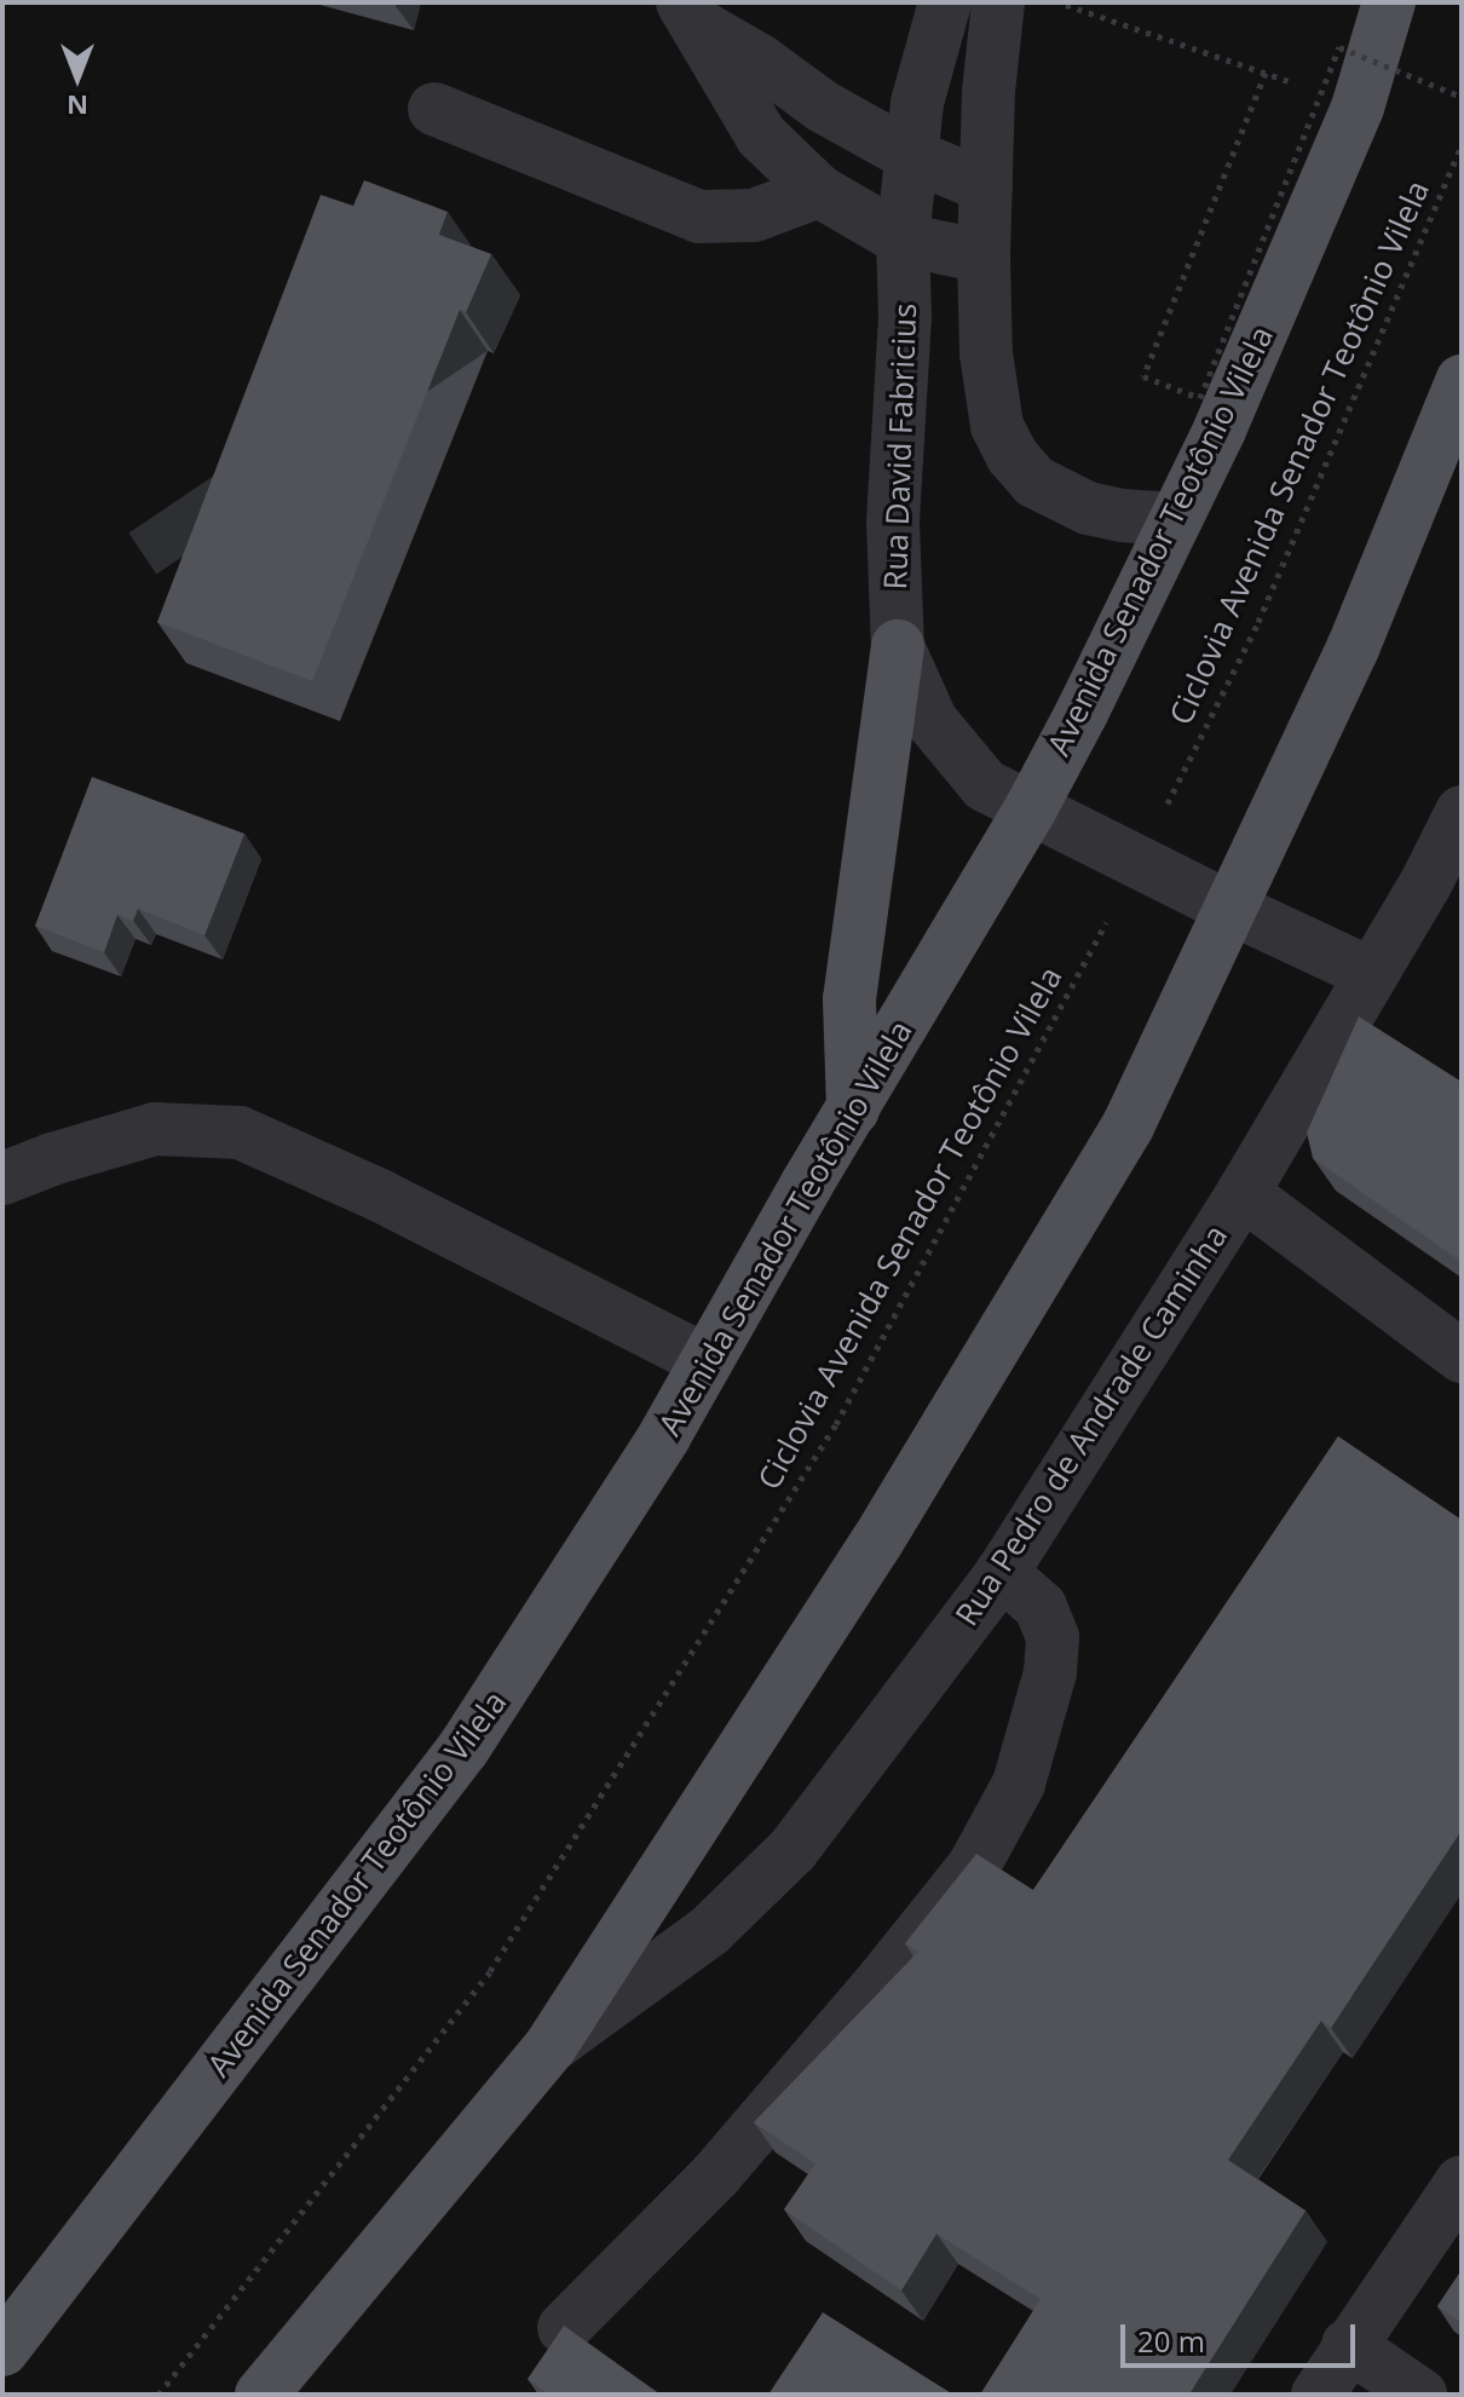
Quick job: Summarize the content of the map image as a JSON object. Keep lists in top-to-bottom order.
{
  "streets": {
    "main road": ["Avenida Senador Teotônio Vilela"],
    "street": ["Rua David Fabricius", "Rua Pedro de Andrade Caminha"],
    "path": ["Ciclovia Avenida Senador Teotônio Vilela"]
  },
  "crossings": [
    ["Rua David Fabricius", "Ciclovia Avenida Senador Teotônio Vilela"],
    ["Rua David Fabricius", "Avenida Senador Teotônio Vilela"],
    ["Rua David Fabricius", "Rua Pedro de Andrade Caminha"]
  ],
  "scale_bar": "20 m",
  "north": "bottom"
}
